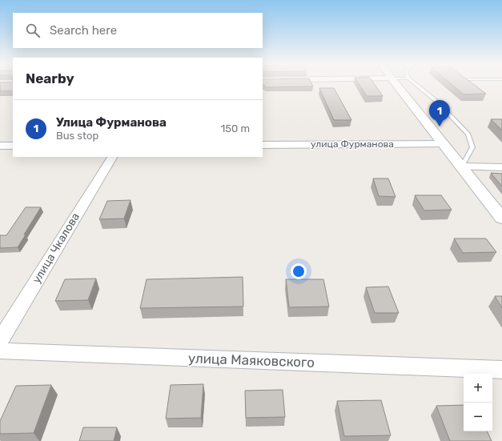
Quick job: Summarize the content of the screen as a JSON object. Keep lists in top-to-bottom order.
{
  "streets": {
    "street": ["улица Фурманова", "улица Чкалова", "улица Маяковского"]
  },
  "page": {
    "search": "Search here",
    "heading": "Nearby",
    "list": [
      {
        "mark": "1",
        "name": "Улица Фурманова",
        "note": "Bus stop",
        "value": "150 m"
      }
    ],
    "pins": "1",
    "map_buttons": ["+", "−"]
  }
}
